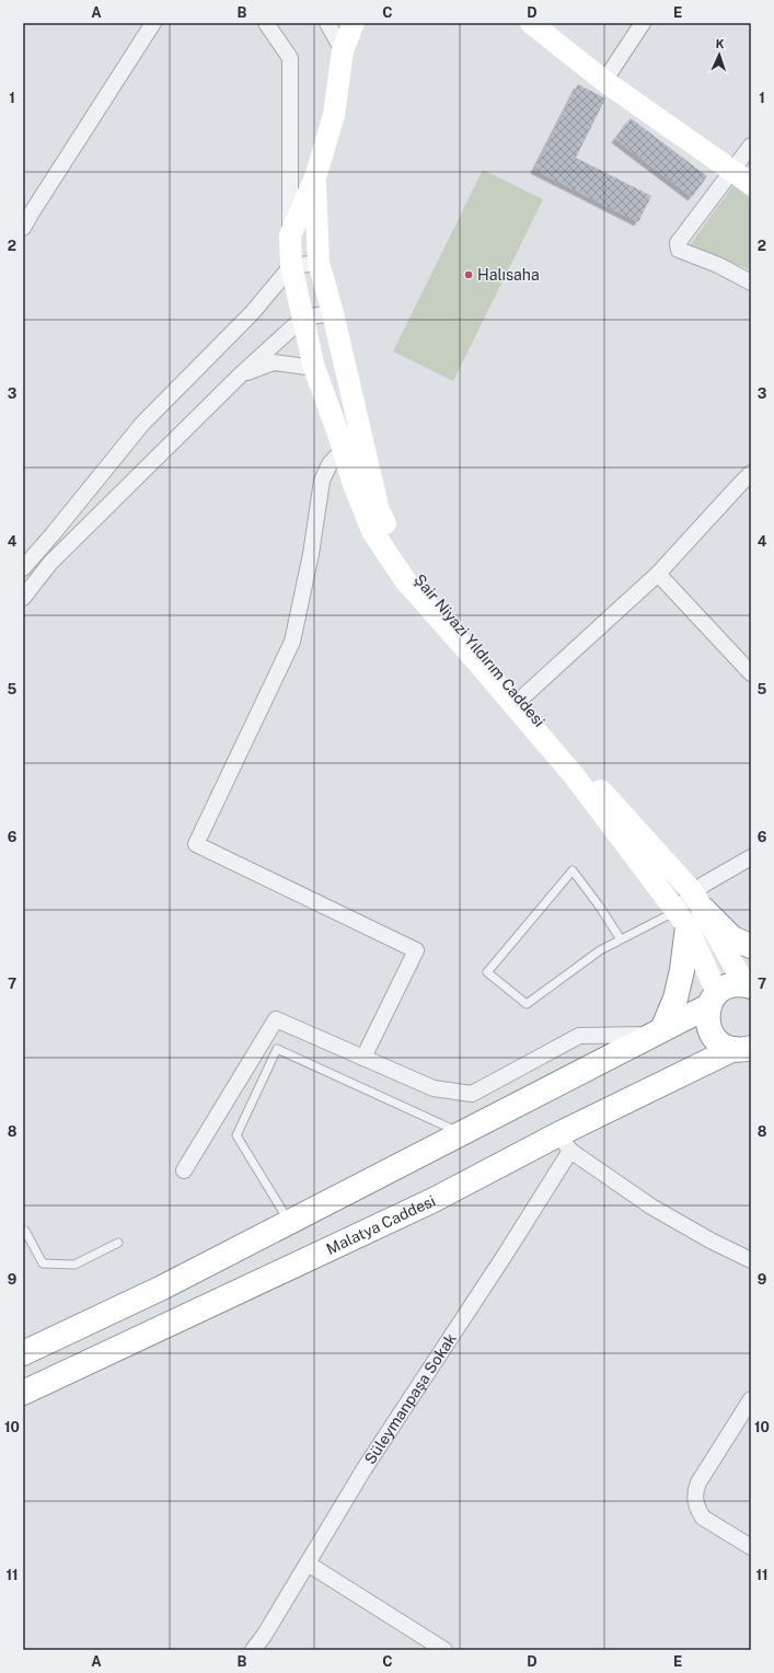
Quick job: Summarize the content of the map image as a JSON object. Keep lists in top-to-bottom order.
{
  "streets": {
    "highway": ["Malatya Caddesi"],
    "street": ["Şair Niyazi Yıldırım Caddesi", "Süleymanpaşa Sokak"]
  },
  "crossings": [
    ["Malatya Caddesi", "Süleymanpaşa Sokak"]
  ],
  "places": ["Halısaha"],
  "north": "top",
  "grid": {
    "columns": [
      "A",
      "B",
      "C",
      "D",
      "E"
    ],
    "rows": [
      "1",
      "2",
      "3",
      "4",
      "5",
      "6",
      "7",
      "8",
      "9",
      "10",
      "11"
    ]
  }
}
